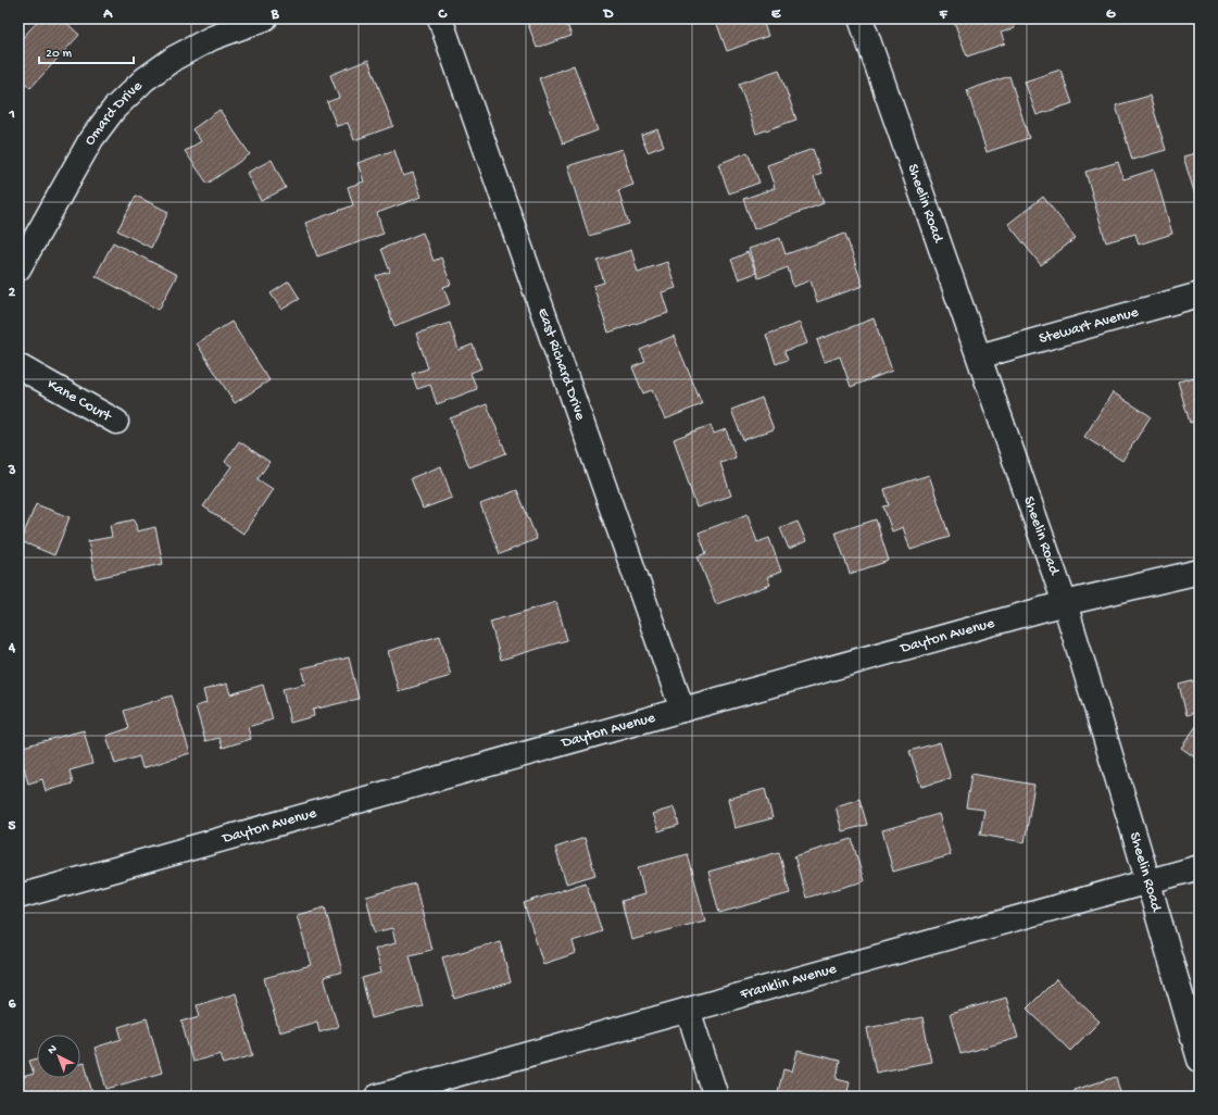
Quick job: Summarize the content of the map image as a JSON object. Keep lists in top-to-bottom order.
{
  "streets": {
    "street": [
      "Omard Drive",
      "Sheelin Road",
      "Stewart Avenue",
      "East Richard Drive",
      "Kane Court",
      "Dayton Avenue",
      "Franklin Avenue"
    ]
  },
  "crossings": [
    ["Sheelin Road", "Stewart Avenue"],
    ["Sheelin Road", "Dayton Avenue"],
    ["Sheelin Road", "Franklin Avenue"],
    ["East Richard Drive", "Dayton Avenue"]
  ],
  "scale_bar": "20 m",
  "north": "top left",
  "grid": {
    "columns": [
      "A",
      "B",
      "C",
      "D",
      "E",
      "F",
      "G"
    ],
    "rows": [
      "1",
      "2",
      "3",
      "4",
      "5",
      "6"
    ]
  }
}
